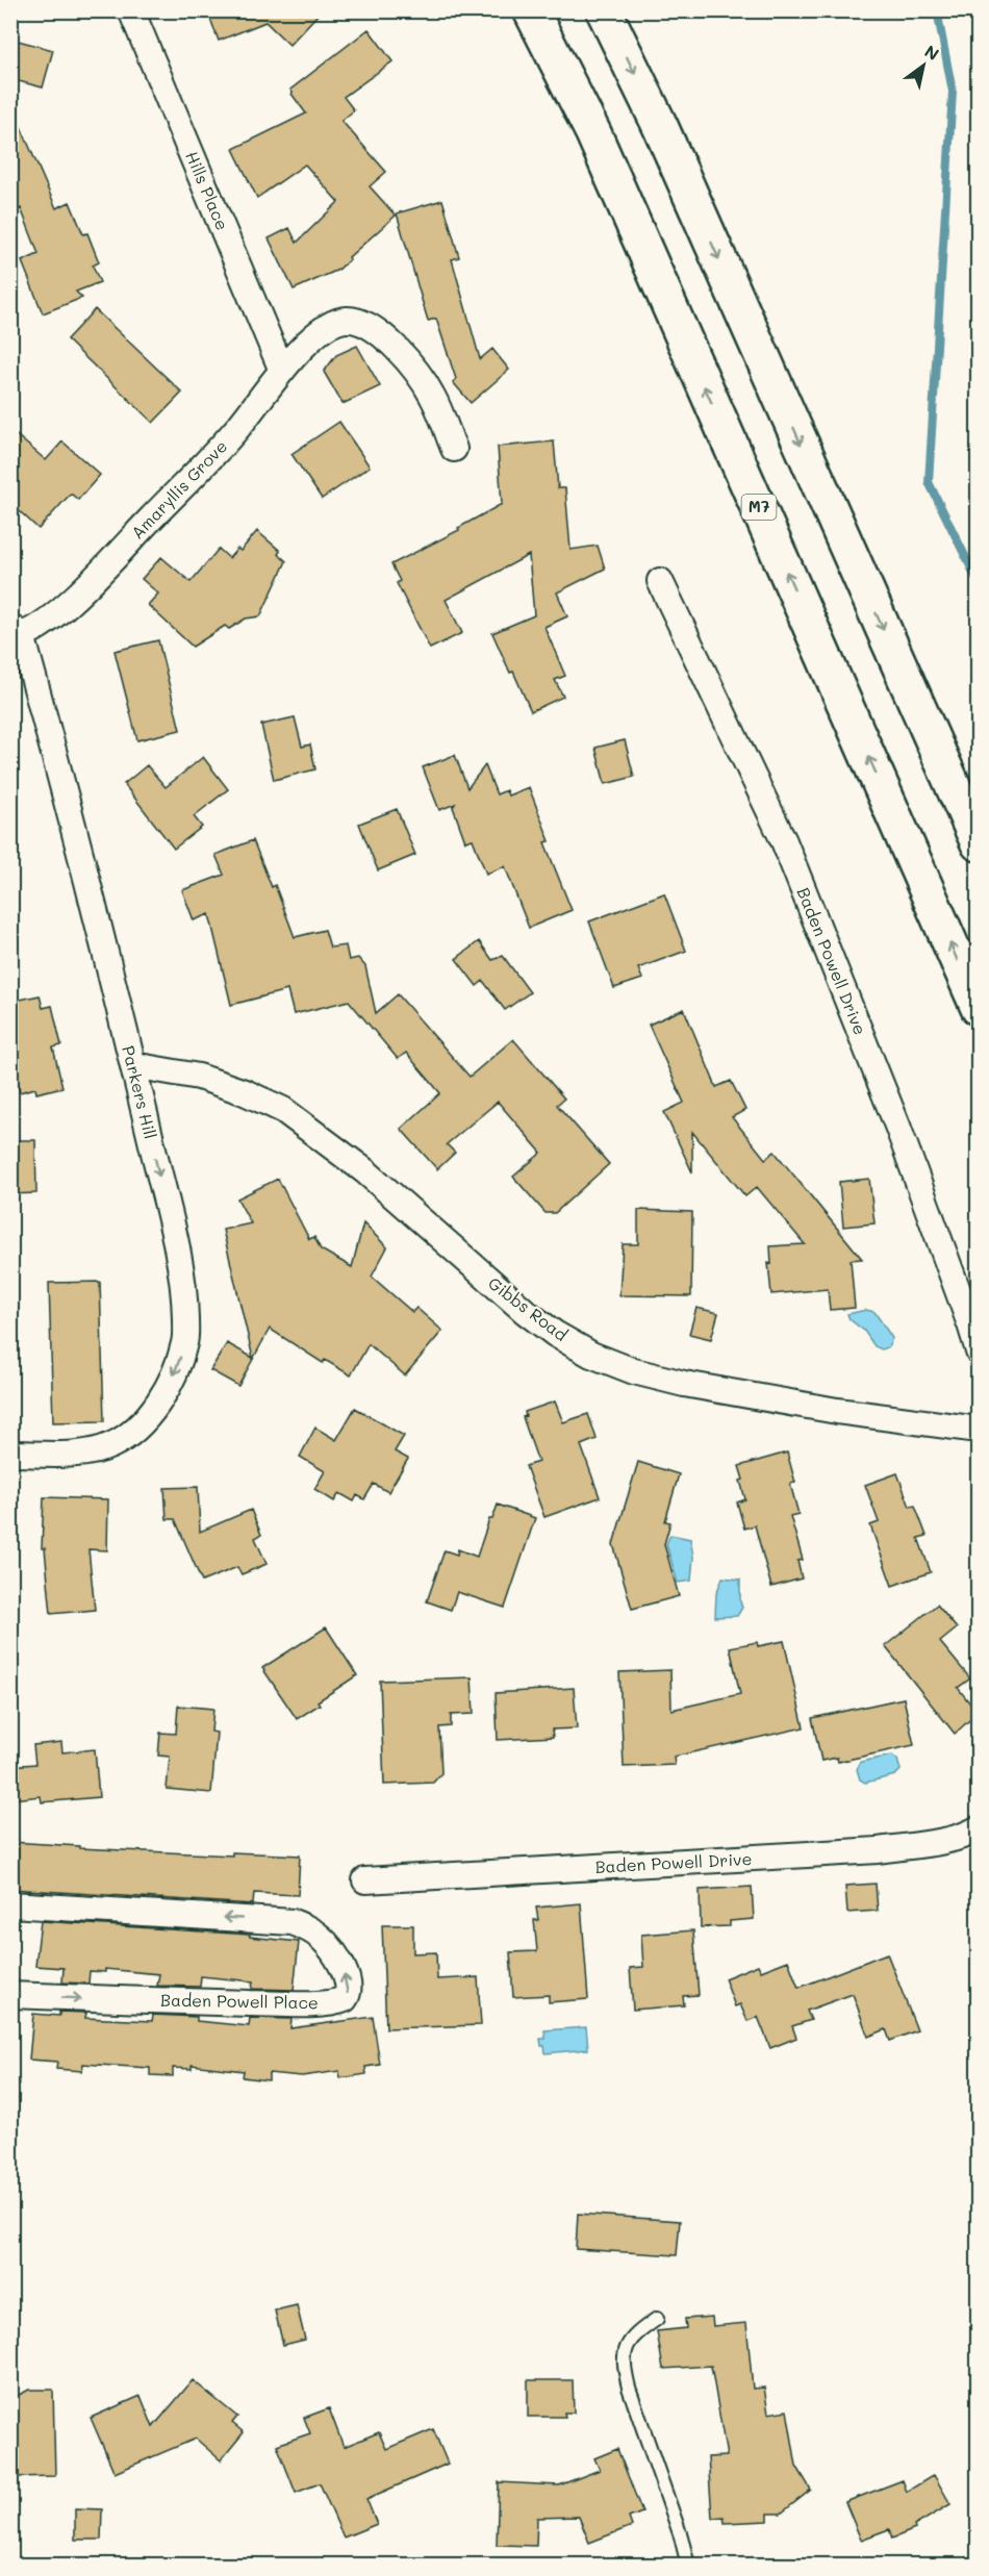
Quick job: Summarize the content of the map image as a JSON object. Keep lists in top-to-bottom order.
{
  "streets": {
    "highway": ["M7"],
    "street": [
      "Hills Place",
      "Amaryllis Grove",
      "Baden Powell Drive",
      "Parkers Hill",
      "Gibbs Road",
      "Baden Powell Place"
    ]
  },
  "crossings": [
    ["Hills Place", "Amaryllis Grove"],
    ["Amaryllis Grove", "Parkers Hill"],
    ["Parkers Hill", "Gibbs Road"]
  ],
  "north": "top right"
}
